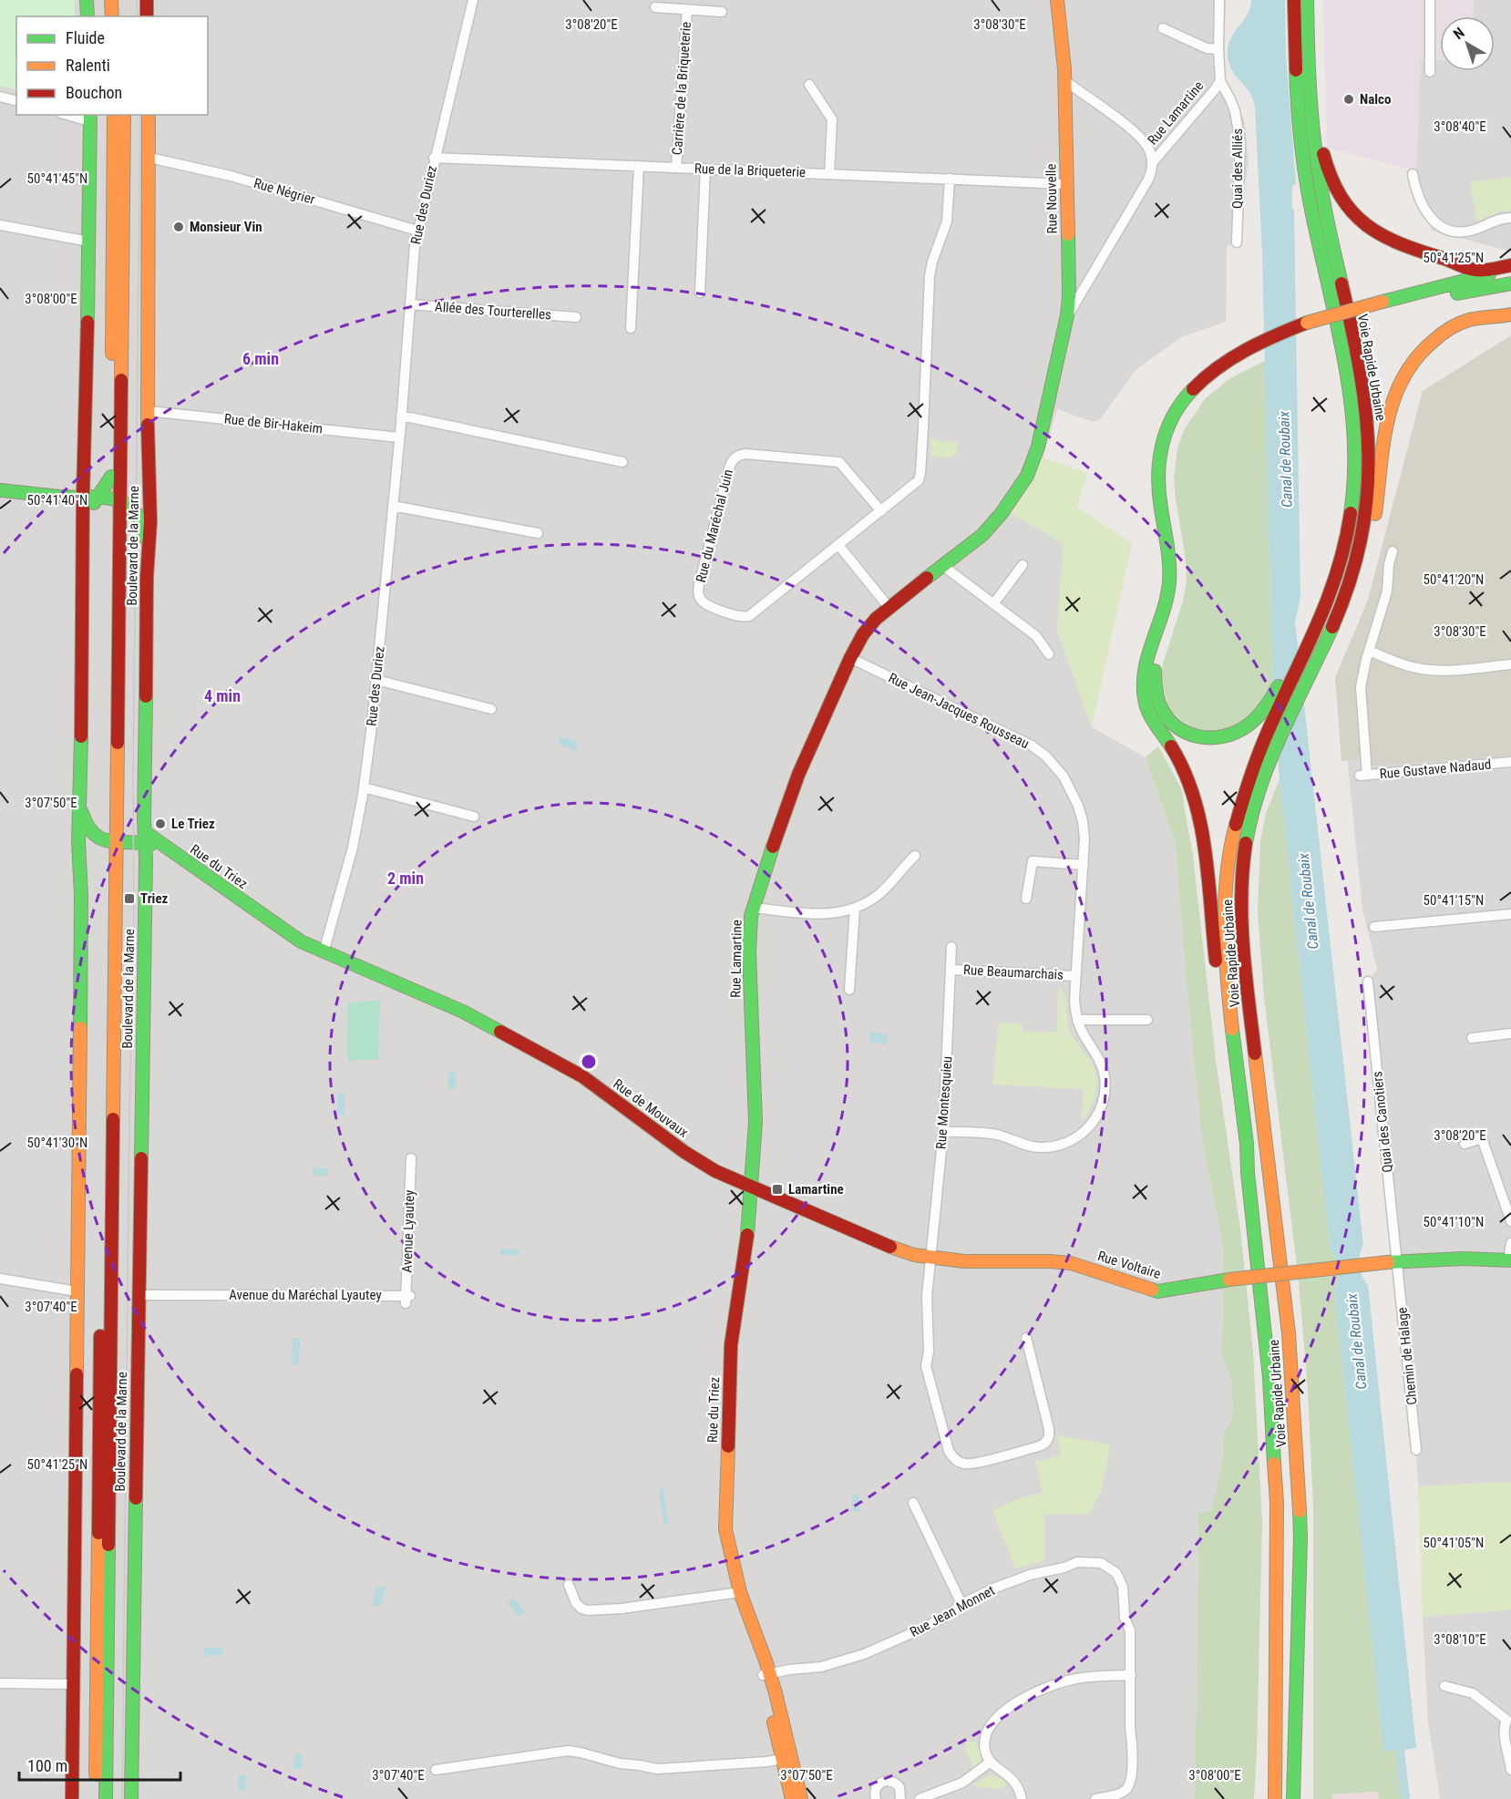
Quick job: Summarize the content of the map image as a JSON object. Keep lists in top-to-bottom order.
{
  "streets": {
    "main road": [
      "Rue Lamartine",
      "Rue Nouvelle",
      "Voie Rapide Urbaine",
      "Boulevard de la Marne",
      "Rue du Triez",
      "Rue de Mouvaux",
      "Rue Voltaire"
    ],
    "street": [
      "Carrière de la Briqueterie",
      "Quai des Alliés",
      "Rue de la Briqueterie",
      "Rue Négrier",
      "Rue des Duriez",
      "Allée des Tourterelles",
      "Rue de Bir-Hakeim",
      "Rue du Maréchal Juin",
      "Rue Jean-Jacques Rousseau",
      "Rue Gustave Nadaud",
      "Rue Beaumarchais",
      "Rue Montesquieu",
      "Quai des Canotiers",
      "Avenue Lyautey",
      "Avenue du Maréchal Lyautey",
      "Chemin de Halage",
      "Rue Jean Monnet"
    ]
  },
  "crossings": [
    ["Carrière de la Briqueterie", "Rue de la Briqueterie"],
    ["Rue Lamartine", "Quai des Alliés"],
    ["Rue Lamartine", "Rue Nouvelle"],
    ["Rue Lamartine", "Rue Jean-Jacques Rousseau"],
    ["Rue Lamartine", "Rue du Triez"],
    ["Rue Lamartine", "Rue de Mouvaux"],
    ["Rue Lamartine", "Rue Voltaire"],
    ["Rue de la Briqueterie", "Rue Nouvelle"],
    ["Rue de la Briqueterie", "Rue des Duriez"],
    ["Rue de la Briqueterie", "Rue du Maréchal Juin"],
    ["Rue Négrier", "Rue des Duriez"],
    ["Rue Négrier", "Boulevard de la Marne"],
    ["Rue des Duriez", "Allée des Tourterelles"],
    ["Rue des Duriez", "Rue de Bir-Hakeim"],
    ["Rue des Duriez", "Rue du Triez"],
    ["Rue des Duriez", "Rue de Mouvaux"],
    ["Rue de Bir-Hakeim", "Boulevard de la Marne"],
    ["Boulevard de la Marne", "Rue du Triez"],
    ["Boulevard de la Marne", "Avenue du Maréchal Lyautey"],
    ["Rue Jean-Jacques Rousseau", "Rue Beaumarchais"],
    ["Rue Jean-Jacques Rousseau", "Rue Montesquieu"],
    ["Rue du Triez", "Rue de Mouvaux"],
    ["Rue du Triez", "Rue Voltaire"],
    ["Rue du Triez", "Rue Jean Monnet"],
    ["Rue Beaumarchais", "Rue Montesquieu"],
    ["Rue Montesquieu", "Rue Voltaire"],
    ["Rue de Mouvaux", "Rue Voltaire"],
    ["Quai des Canotiers", "Rue Voltaire"],
    ["Quai des Canotiers", "Chemin de Halage"],
    ["Avenue Lyautey", "Avenue du Maréchal Lyautey"],
    ["Rue Voltaire", "Chemin de Halage"]
  ],
  "water": ["Canal de Roubaix"],
  "places": {
    "other": ["Nalco", "Monsieur Vin", "Le Triez"],
    "transit": ["Triez", "Lamartine"]
  },
  "legend": ["Fluide", "Ralenti", "Bouchon"],
  "scale_bar": "100 m",
  "north": "top left",
  "coordinates": [
    "3°08'20\"E",
    "3°08'30\"E",
    "3°08'40\"E",
    "50°41'45\"N",
    "50°41'25\"N",
    "3°08'00\"E",
    "50°41'40\"N",
    "50°41'20\"N",
    "3°07'50\"E",
    "50°41'15\"N",
    "50°41'30\"N",
    "50°41'10\"N",
    "3°07'40\"E",
    "50°41'05\"N",
    "3°08'10\"E"
  ],
  "rings": ["6 min", "4 min", "2 min"]
}
